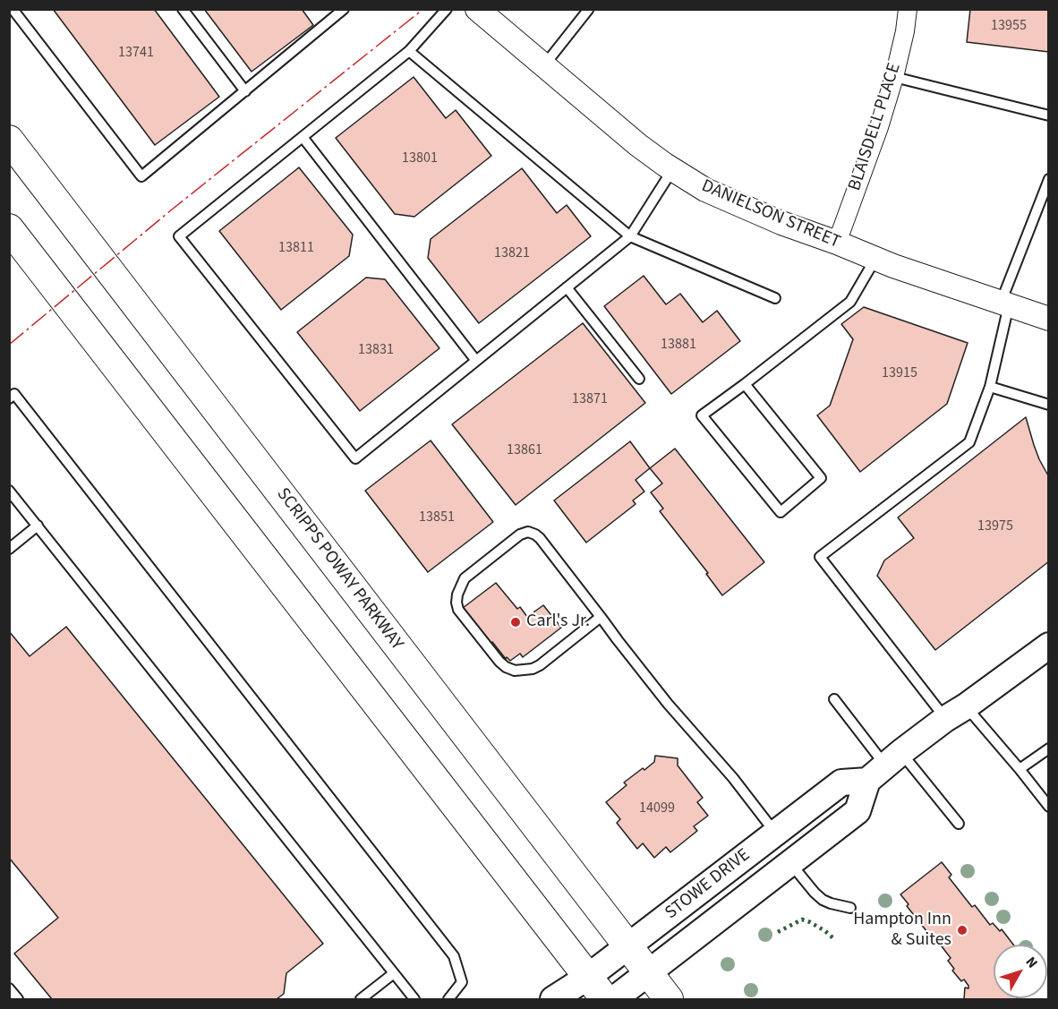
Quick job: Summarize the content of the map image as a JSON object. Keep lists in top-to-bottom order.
{
  "streets": {
    "main road": ["SCRIPPS POWAY PARKWAY", "STOWE DRIVE"],
    "street": ["BLAISDELL PLACE", "DANIELSON STREET"]
  },
  "crossings": [
    ["BLAISDELL PLACE", "DANIELSON STREET"],
    ["SCRIPPS POWAY PARKWAY", "STOWE DRIVE"]
  ],
  "places": ["Carl's Jr.", "Hampton Inn & Suites"],
  "house_numbers": [
    "13955",
    "13741",
    "13801",
    "13811",
    "13821",
    "13881",
    "13831",
    "13915",
    "13871",
    "13861",
    "13851",
    "13975",
    "14099"
  ],
  "north": "top right"
}
